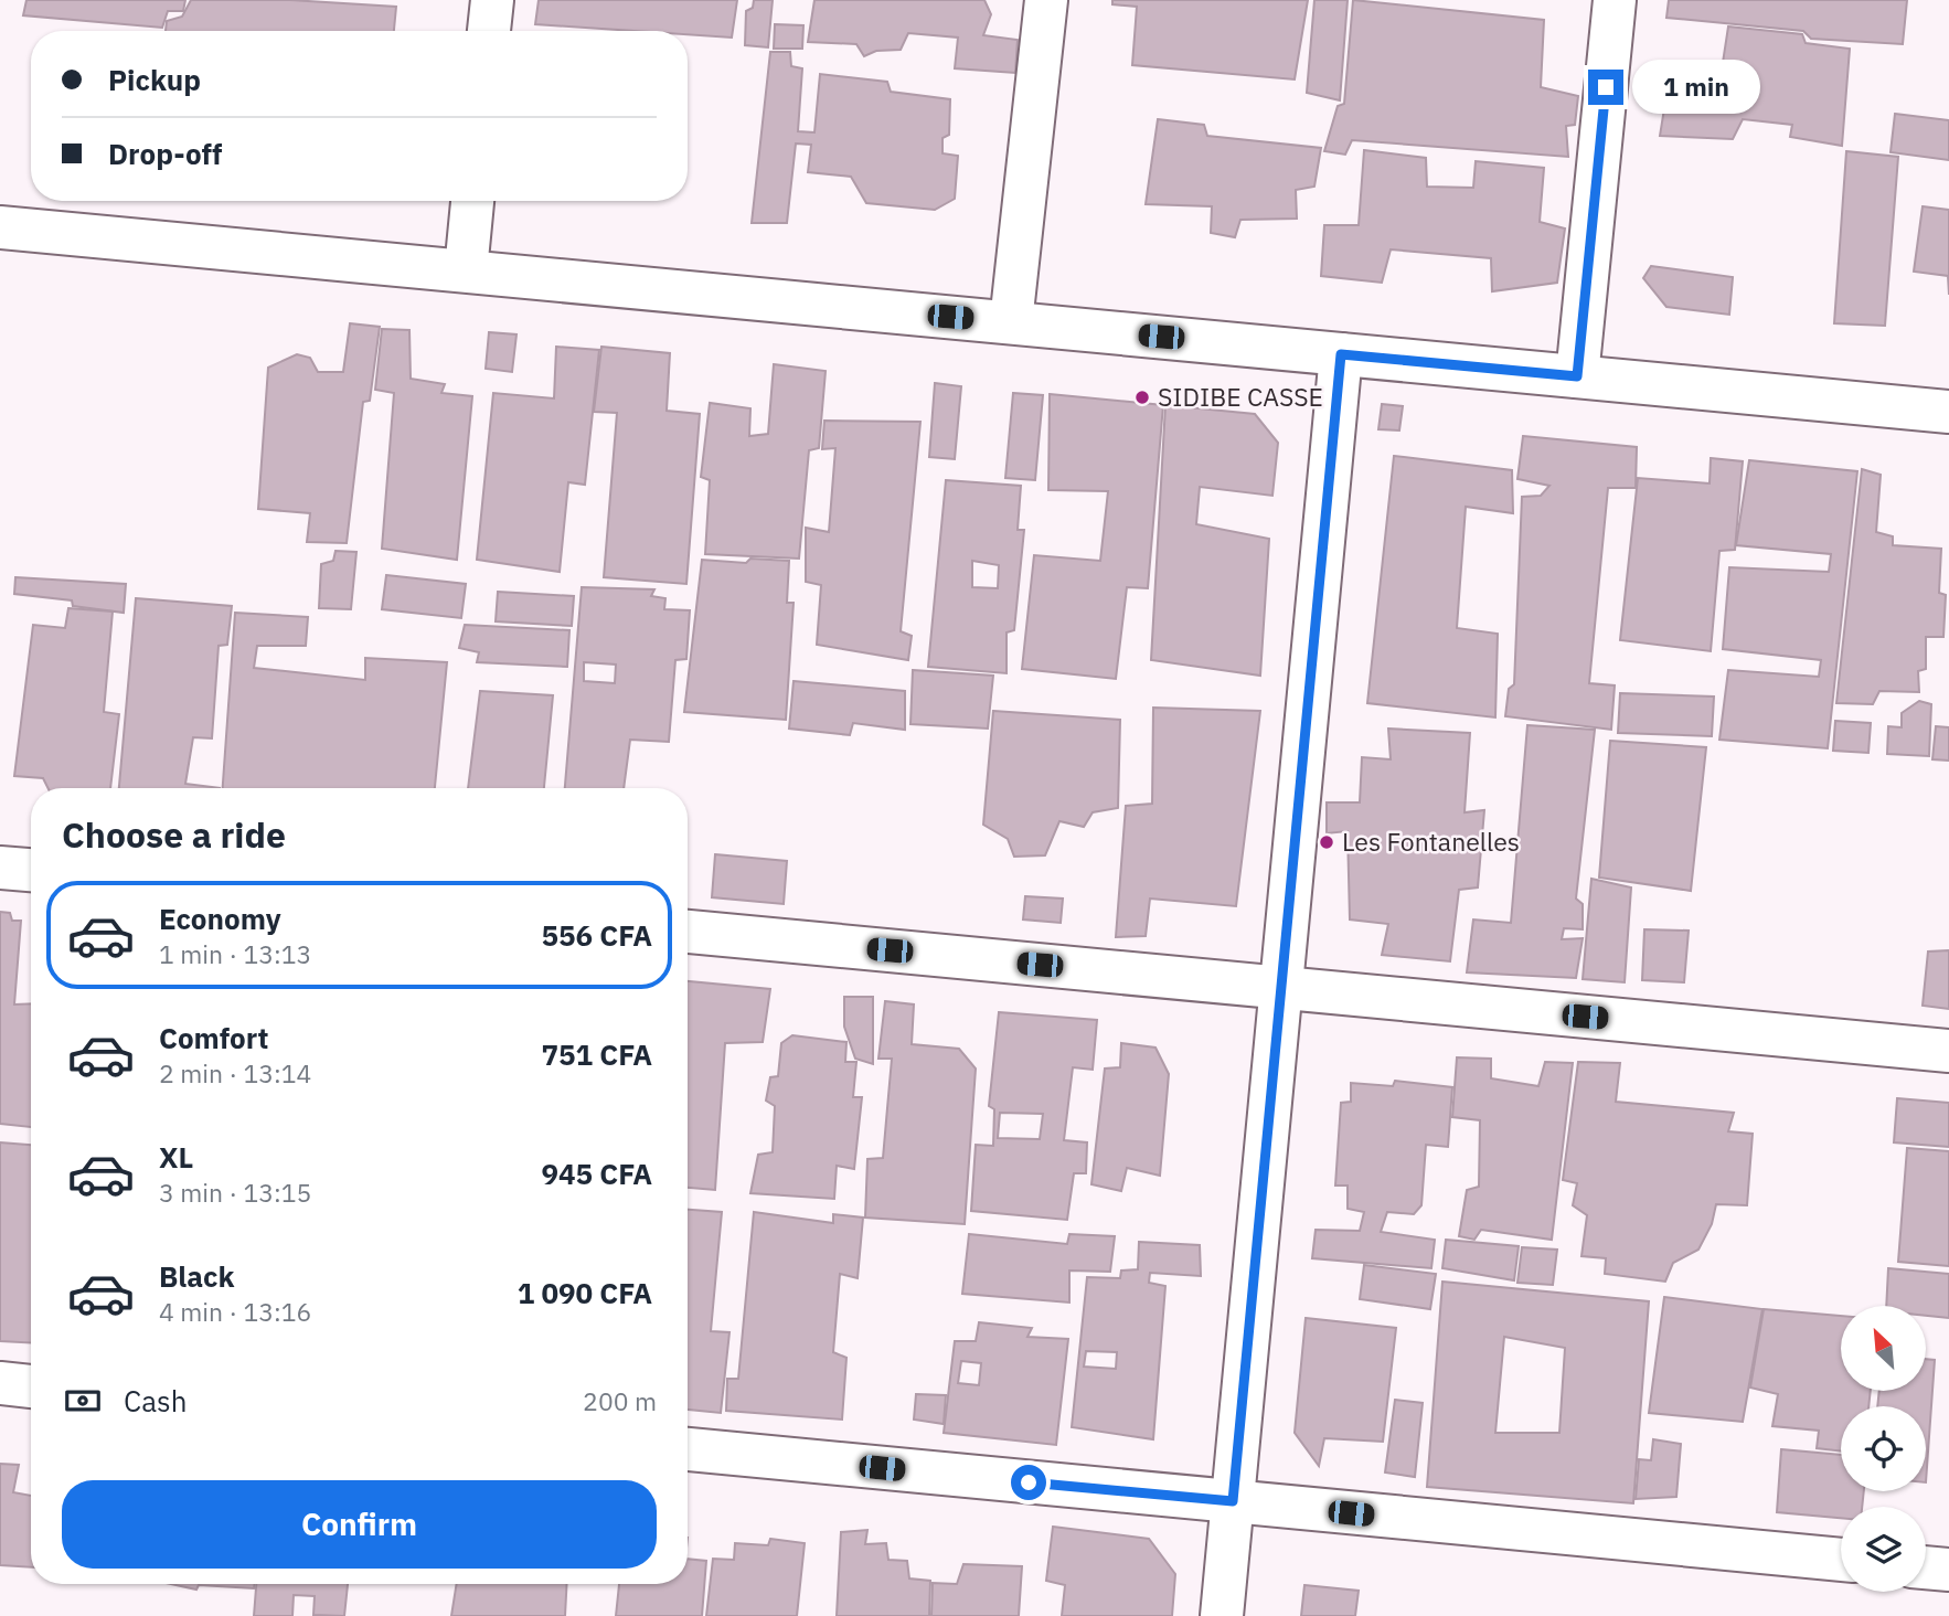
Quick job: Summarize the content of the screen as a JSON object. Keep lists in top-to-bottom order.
{
  "places": ["SIDIBE CASSE", "Les Fontanelles"],
  "north": "top left",
  "page": {
    "banner": ["Pickup", "Drop-off"],
    "bubble": "1 min",
    "heading": "Choose a ride",
    "list": [
      {
        "name": "Economy",
        "note": "1 min · 13:13",
        "value": "556 CFA"
      },
      {
        "name": "Comfort",
        "note": "2 min · 13:14",
        "value": "751 CFA"
      },
      {
        "name": "XL",
        "note": "3 min · 13:15",
        "value": "945 CFA"
      },
      {
        "name": "Black",
        "note": "4 min · 13:16",
        "value": "1 090 CFA"
      }
    ],
    "pay": ["Cash", "200 m"],
    "buttons": "Confirm"
  }
}
